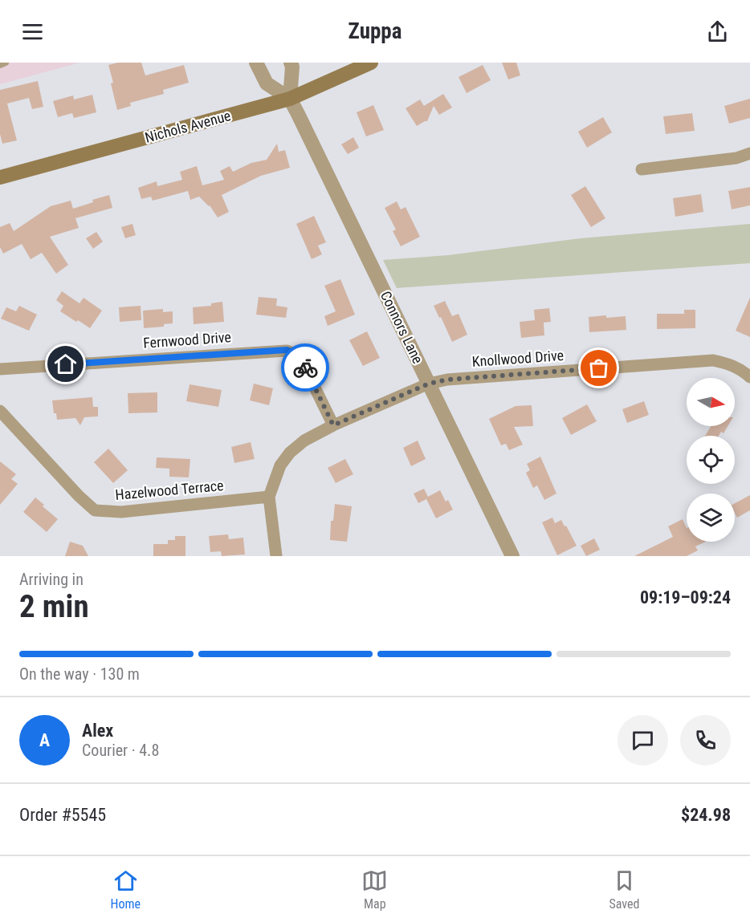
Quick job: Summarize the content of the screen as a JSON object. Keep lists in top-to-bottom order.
{
  "streets": {
    "main road": ["Nichols Avenue"],
    "street": [
      "Connors Lane",
      "Fernwood Drive",
      "Knollwood Drive",
      "Hazelwood Terrace"
    ]
  },
  "crossings": [
    ["Nichols Avenue", "Connors Lane"],
    ["Connors Lane", "Knollwood Drive"],
    ["Fernwood Drive", "Knollwood Drive"],
    ["Knollwood Drive", "Hazelwood Terrace"]
  ],
  "north": "right",
  "page": {
    "header": "Zuppa",
    "heading": ["2 min", "Arriving in", "09:19–09:24"],
    "panel": [
      "Alex",
      "Courier · 4.8",
      "Order #5545",
      "$24.98"
    ],
    "bar": "On the way · 130 m",
    "round": "A",
    "tabs": ["Home", "Map", "Saved"]
  }
}
